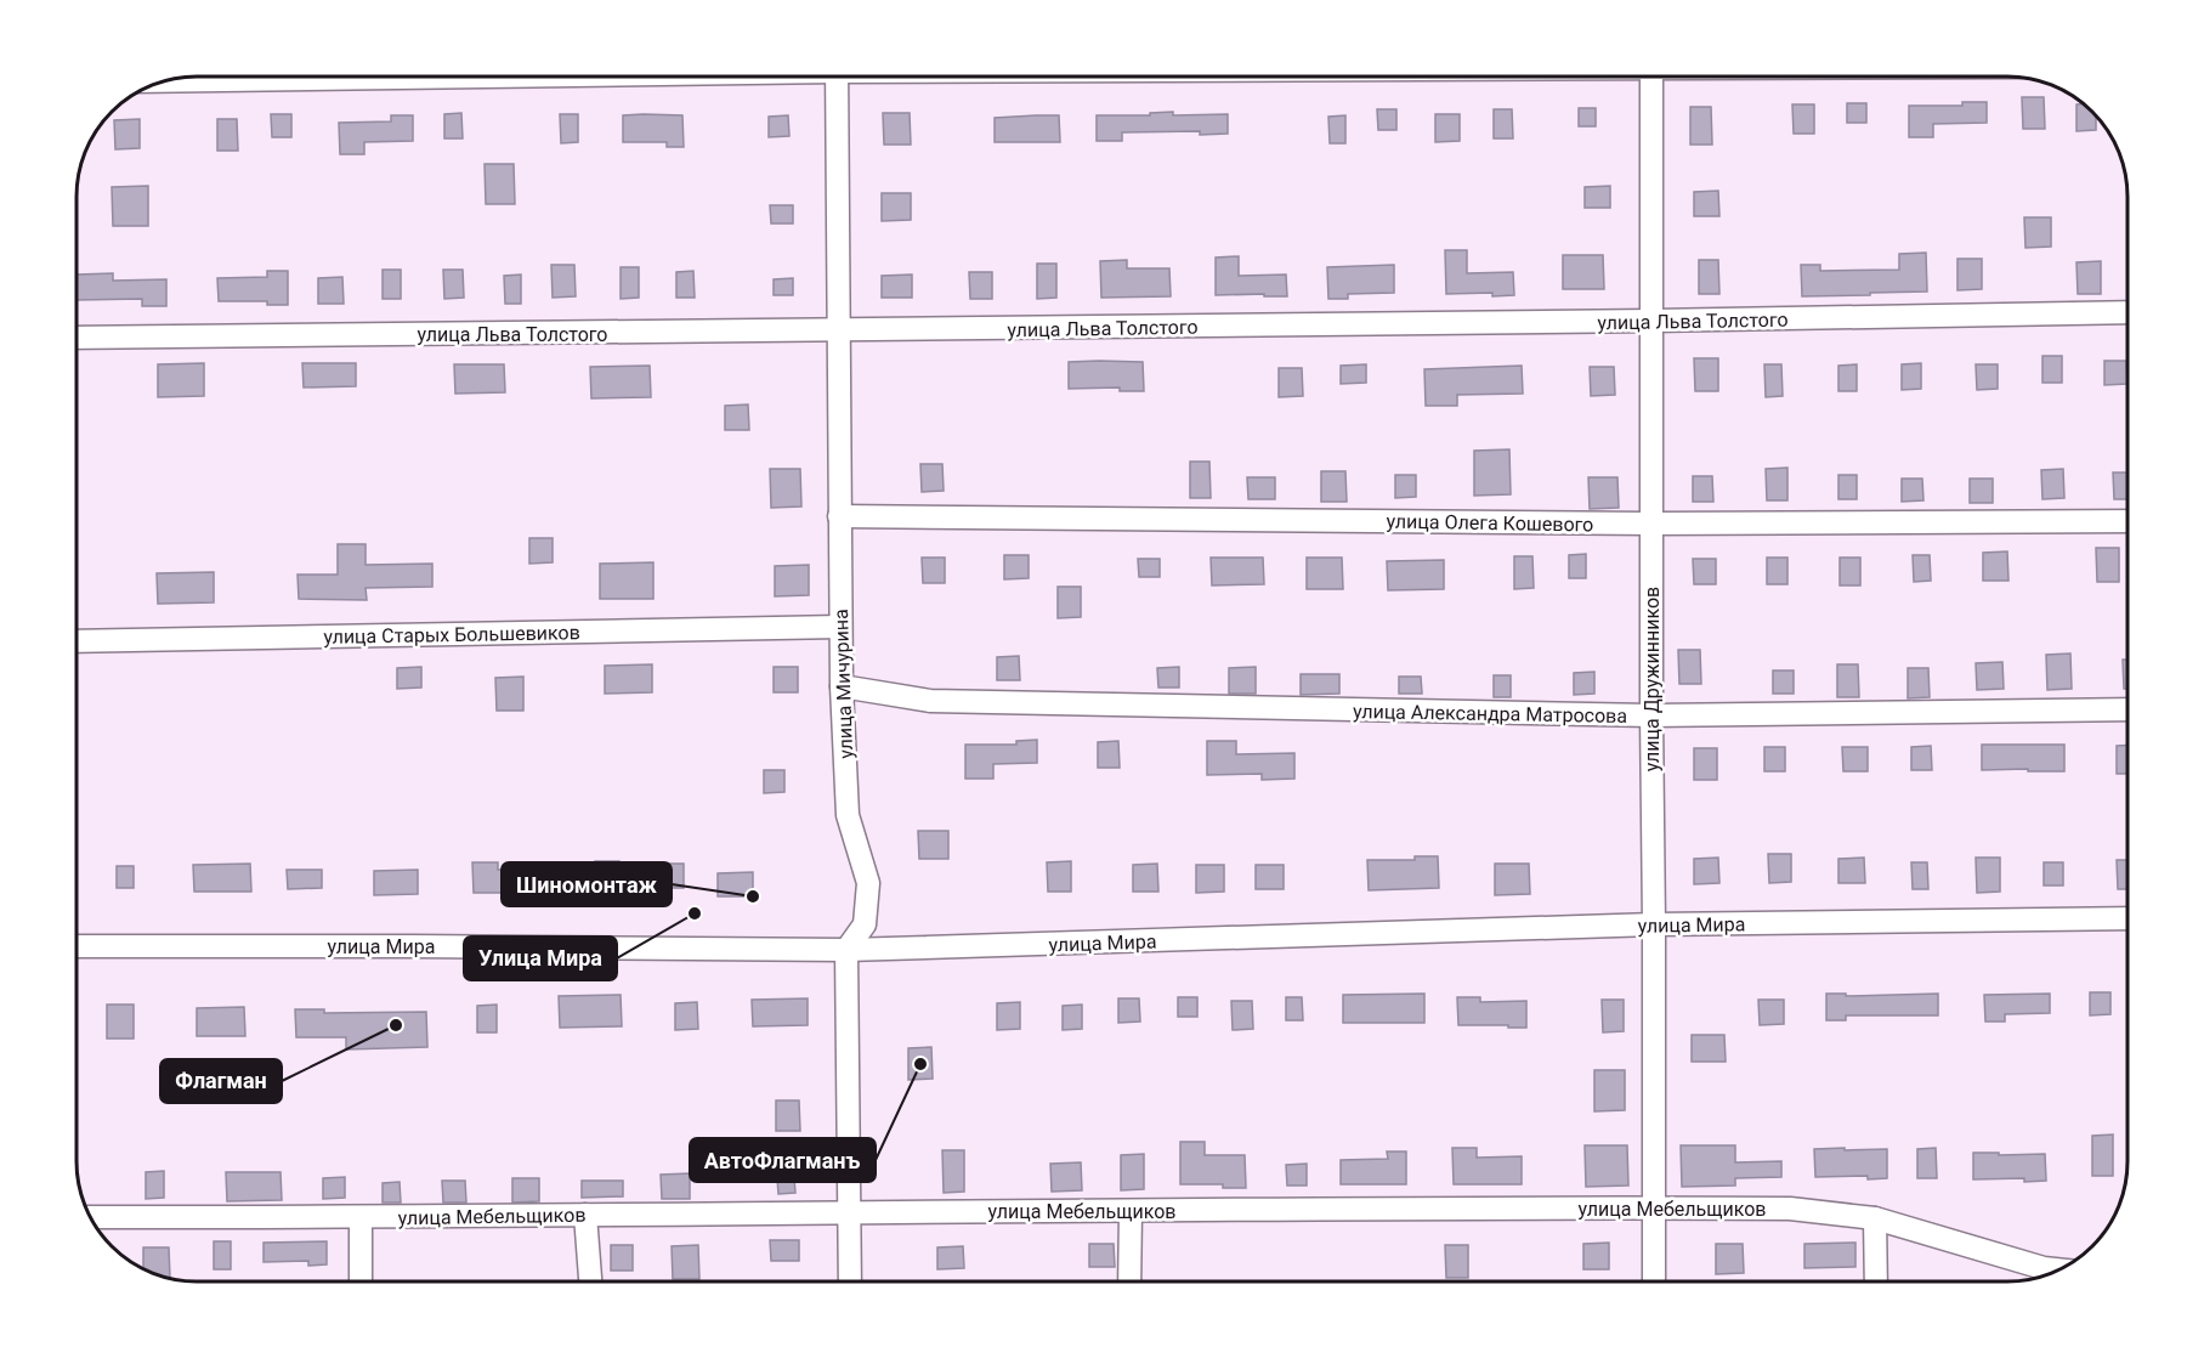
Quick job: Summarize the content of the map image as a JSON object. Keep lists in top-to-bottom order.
{
  "streets": {
    "street": [
      "улица Льва Толстого",
      "улица Олега Кошевого",
      "улица Старых Большевиков",
      "улица Дружинников",
      "улица Мичурина",
      "улица Александра Матросова",
      "улица Мира",
      "улица Мебельщиков"
    ]
  },
  "crossings": [
    ["улица Льва Толстого", "улица Дружинников"],
    ["улица Льва Толстого", "улица Мичурина"],
    ["улица Олега Кошевого", "улица Дружинников"],
    ["улица Олега Кошевого", "улица Мичурина"],
    ["улица Старых Большевиков", "улица Мичурина"],
    ["улица Дружинников", "улица Александра Матросова"],
    ["улица Дружинников", "улица Мира"],
    ["улица Дружинников", "улица Мебельщиков"],
    ["улица Мичурина", "улица Александра Матросова"],
    ["улица Мичурина", "улица Мира"]
  ],
  "places": [
    "Шиномонтаж",
    "Улица Мира",
    "Флагман",
    "АвтоФлагманъ"
  ]
}
